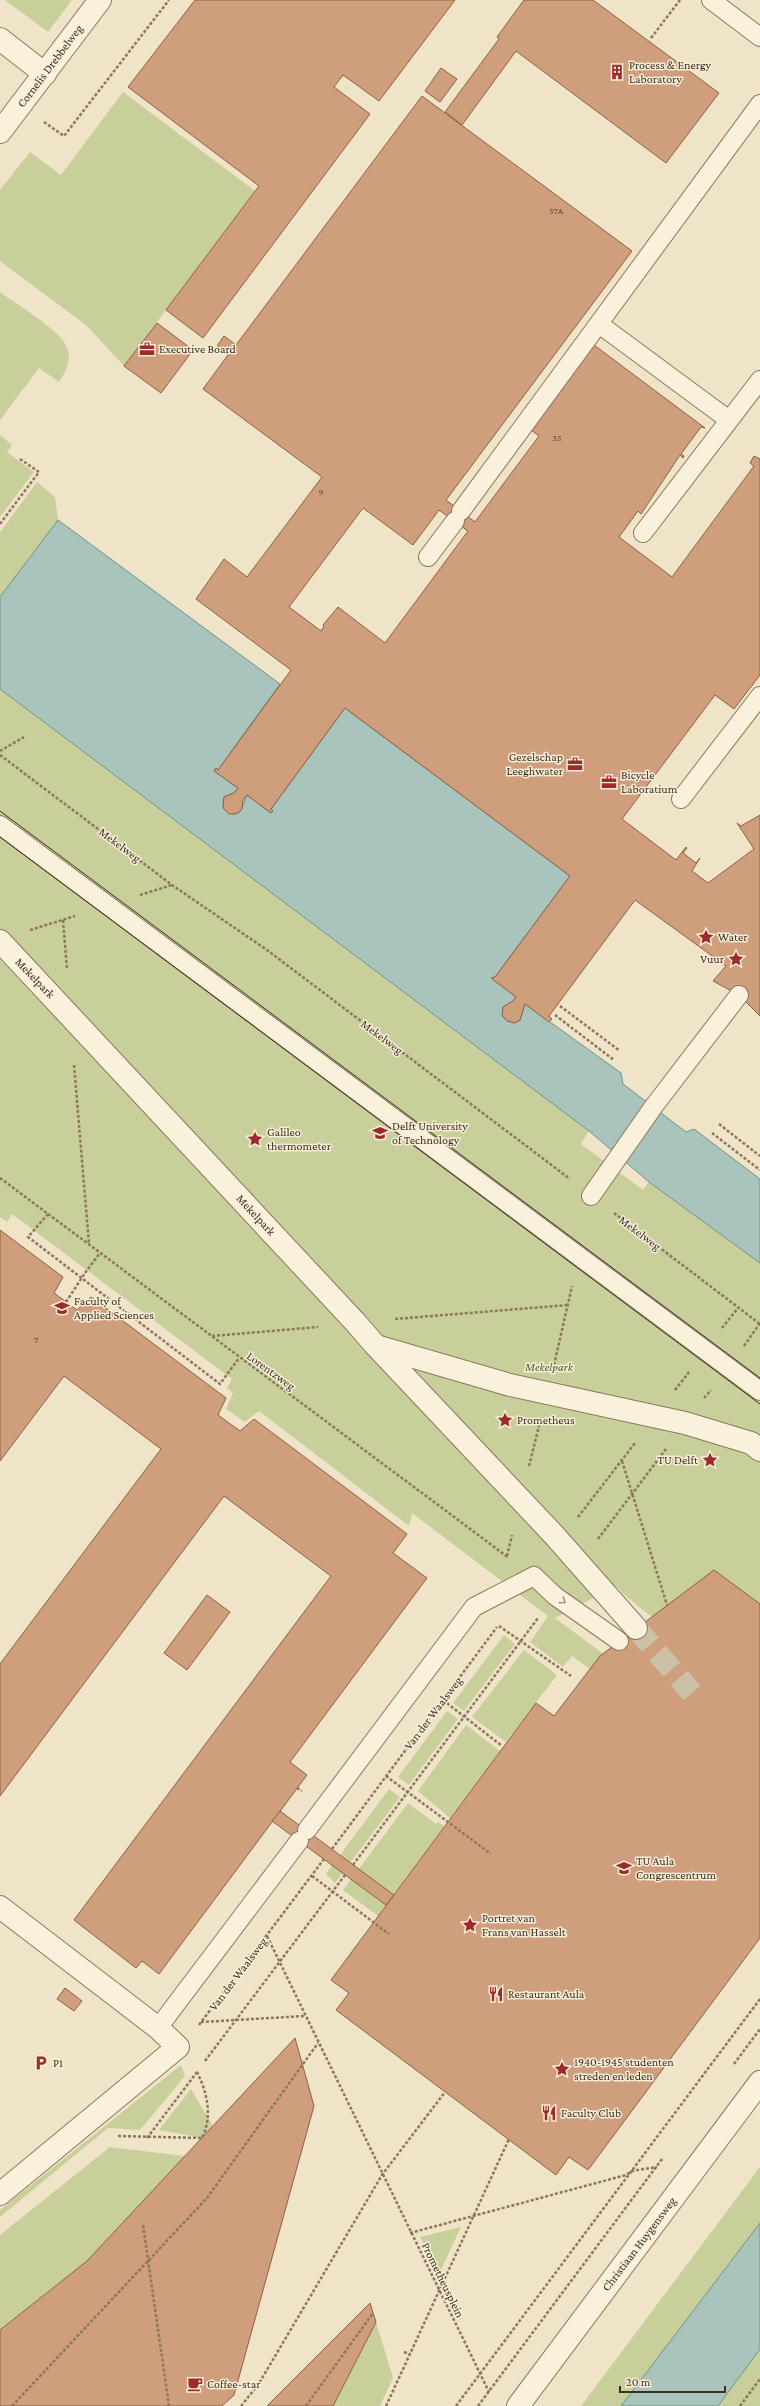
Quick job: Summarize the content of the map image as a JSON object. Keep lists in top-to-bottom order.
{
  "streets": {
    "street": ["Cornelis Drebbelweg", "Mekelpark", "Christiaan Huygensweg"],
    "path": [
      "Mekelweg",
      "Lorentzweg",
      "Van der Waalsweg",
      "Prometheusplein"
    ]
  },
  "crossings": [
    ["Van der Waalsweg", "Prometheusplein"]
  ],
  "parks": ["Mekelpark"],
  "places": {
    "building": ["Process & Energy Laboratory"],
    "office": ["Executive Board", "Gezelschap Leeghwater", "Bicycle Laboratium"],
    "place": [
      "Water",
      "Vuur",
      "Galileo thermometer",
      "Prometheus",
      "TU Delft",
      "Portret van Frans van Hasselt",
      "1940-1945 studenten streden en leden"
    ],
    "school or university": ["Delft University of Technology", "Faculty of Applied Sciences", "TU Aula Congrescentrum"],
    "restaurant": ["Restaurant Aula", "Faculty Club"],
    "parking": ["P1"],
    "cafe": ["Coffee-star"]
  },
  "house_numbers": [
    "37A",
    "35",
    "9",
    "7"
  ],
  "scale_bar": "20 m"
}
